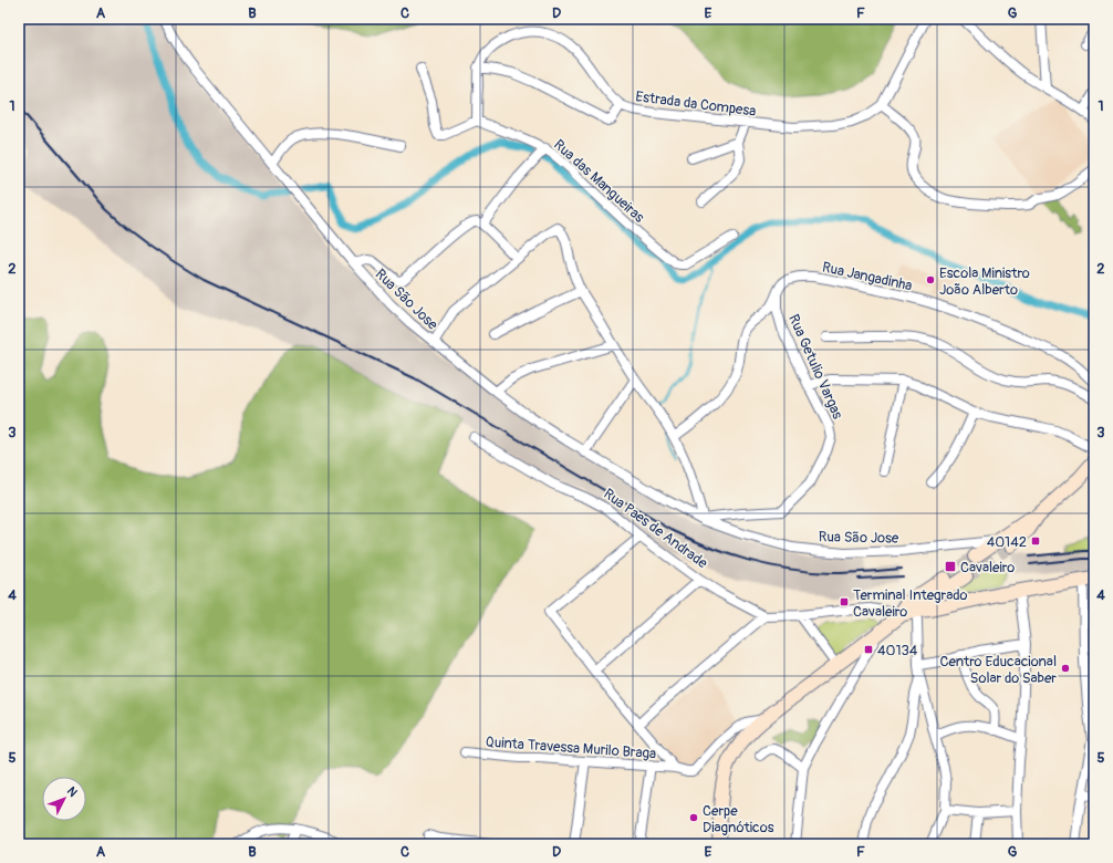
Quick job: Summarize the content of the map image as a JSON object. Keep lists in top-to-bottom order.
{
  "streets": {
    "main road": ["Rua Paes de Andrade"],
    "street": [
      "Estrada da Compesa",
      "Rua das Mangueiras",
      "Rua Jangadinha",
      "Rua São Jose",
      "Rua Getulio Vargas",
      "Quinta Travessa Murilo Braga"
    ]
  },
  "crossings": [
    ["Rua Jangadinha", "Rua Getulio Vargas"],
    ["Rua São Jose", "Rua Getulio Vargas"]
  ],
  "places": {
    "other": ["Escola Ministro João Alberto", "Centro Educacional Solar do Saber", "Cerpe Diagnóticos"],
    "transit": [
      "40142",
      "Cavaleiro",
      "Terminal Integrado Cavaleiro",
      "40134"
    ]
  },
  "north": "top right",
  "grid": {
    "columns": [
      "A",
      "B",
      "C",
      "D",
      "E",
      "F",
      "G"
    ],
    "rows": [
      "1",
      "2",
      "3",
      "4",
      "5"
    ]
  }
}
